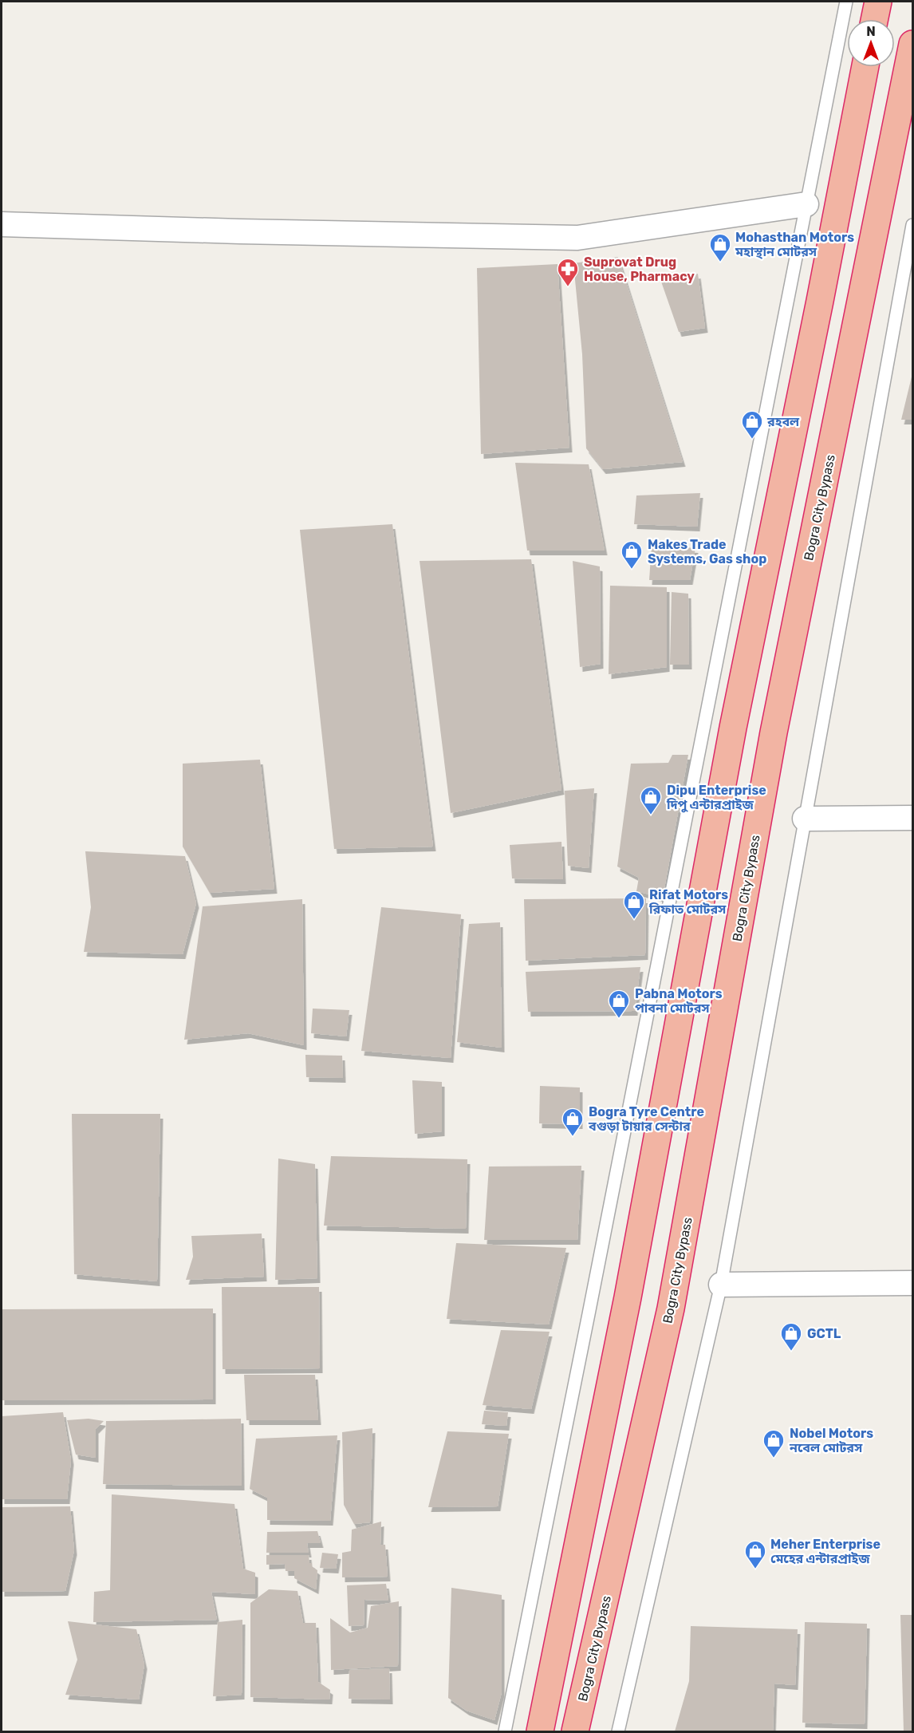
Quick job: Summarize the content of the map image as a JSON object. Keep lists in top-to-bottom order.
{
  "streets": {
    "highway": ["Bogra City Bypass"]
  },
  "places": {
    "shop": [
      "Mohasthan Motors মহাস্থান মোটরস",
      "রহবল",
      "Makes Trade Systems, Gas shop",
      "Dipu Enterprise দিপু এন্টারপ্রাইজ",
      "Rifat Motors রিফাত মোটরস",
      "Pabna Motors পাবনা মোটরস",
      "Bogra Tyre Centre বগুড়া টায়ার সেন্টার",
      "GCTL",
      "Nobel Motors নবেল মোটরস",
      "Meher Enterprise মেহের এন্টারপ্রাইজ"
    ],
    "pharmacy": ["Suprovat Drug House, Pharmacy"]
  },
  "north": "top"
}
